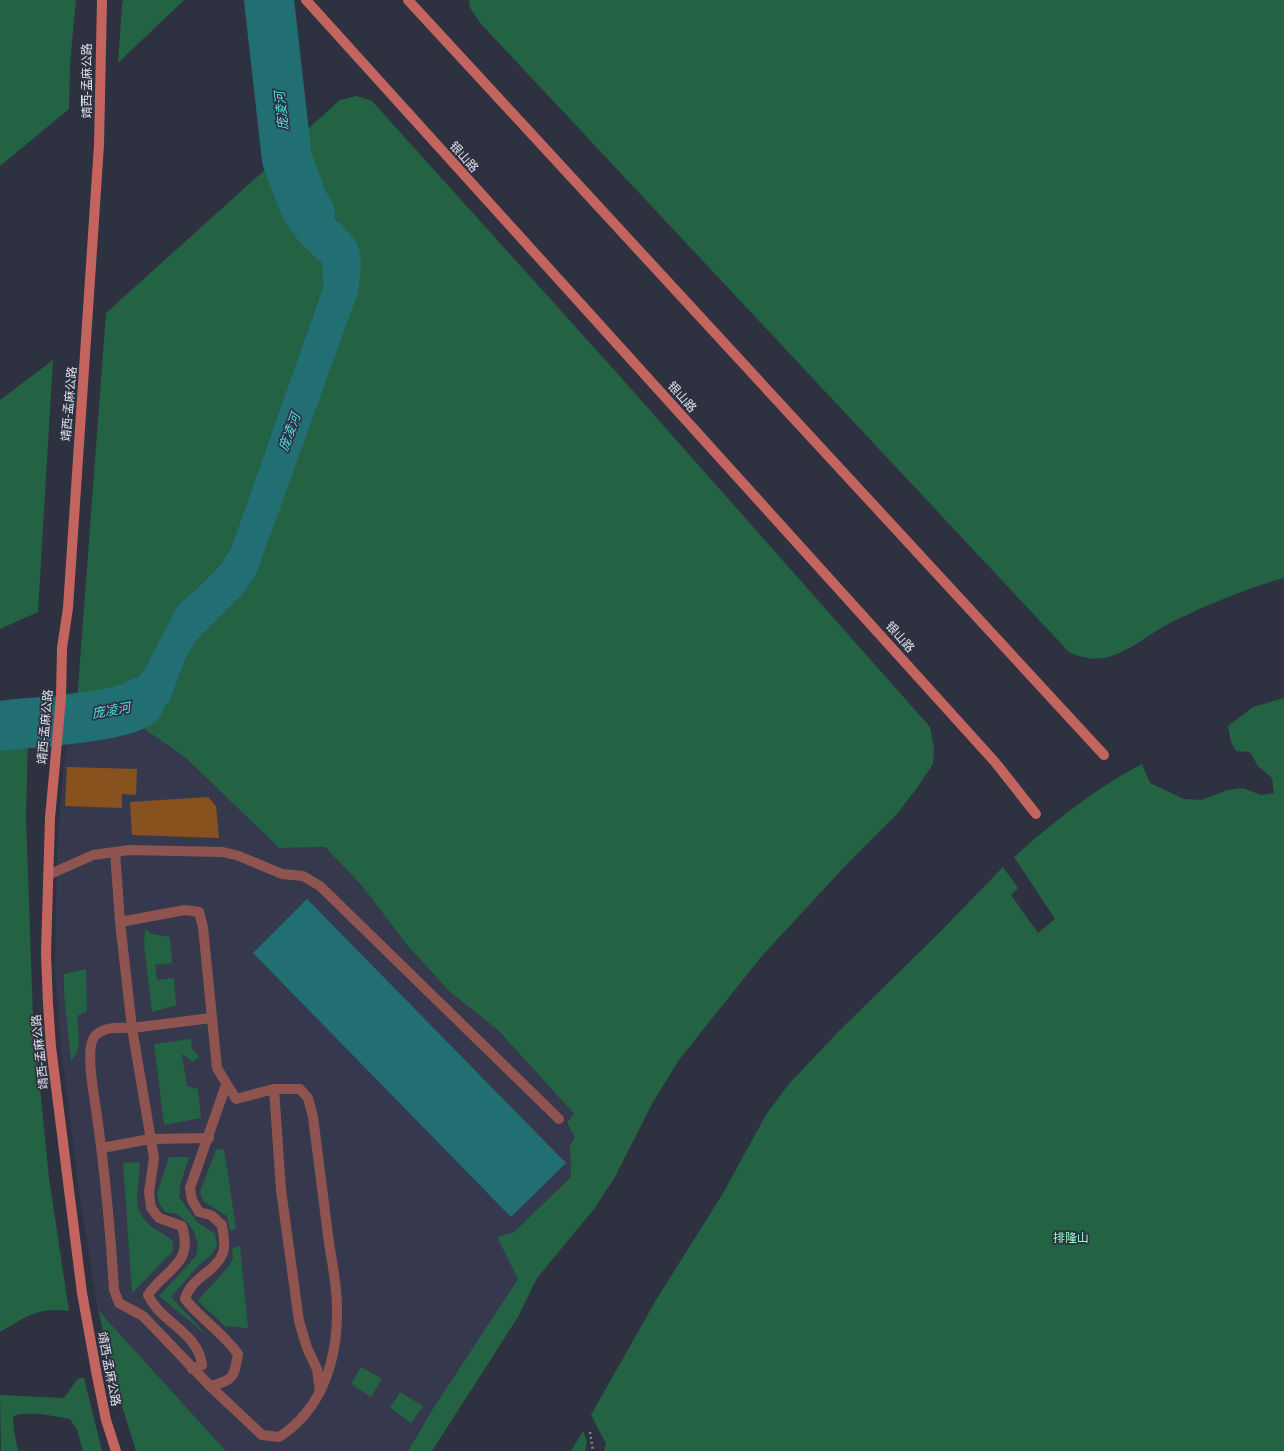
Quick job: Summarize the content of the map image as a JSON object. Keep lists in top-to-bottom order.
{
  "streets": {
    "main road": ["靖西-孟麻公路", "银山路"]
  },
  "water": ["庞凌河"],
  "parks": ["排隆山"]
}
